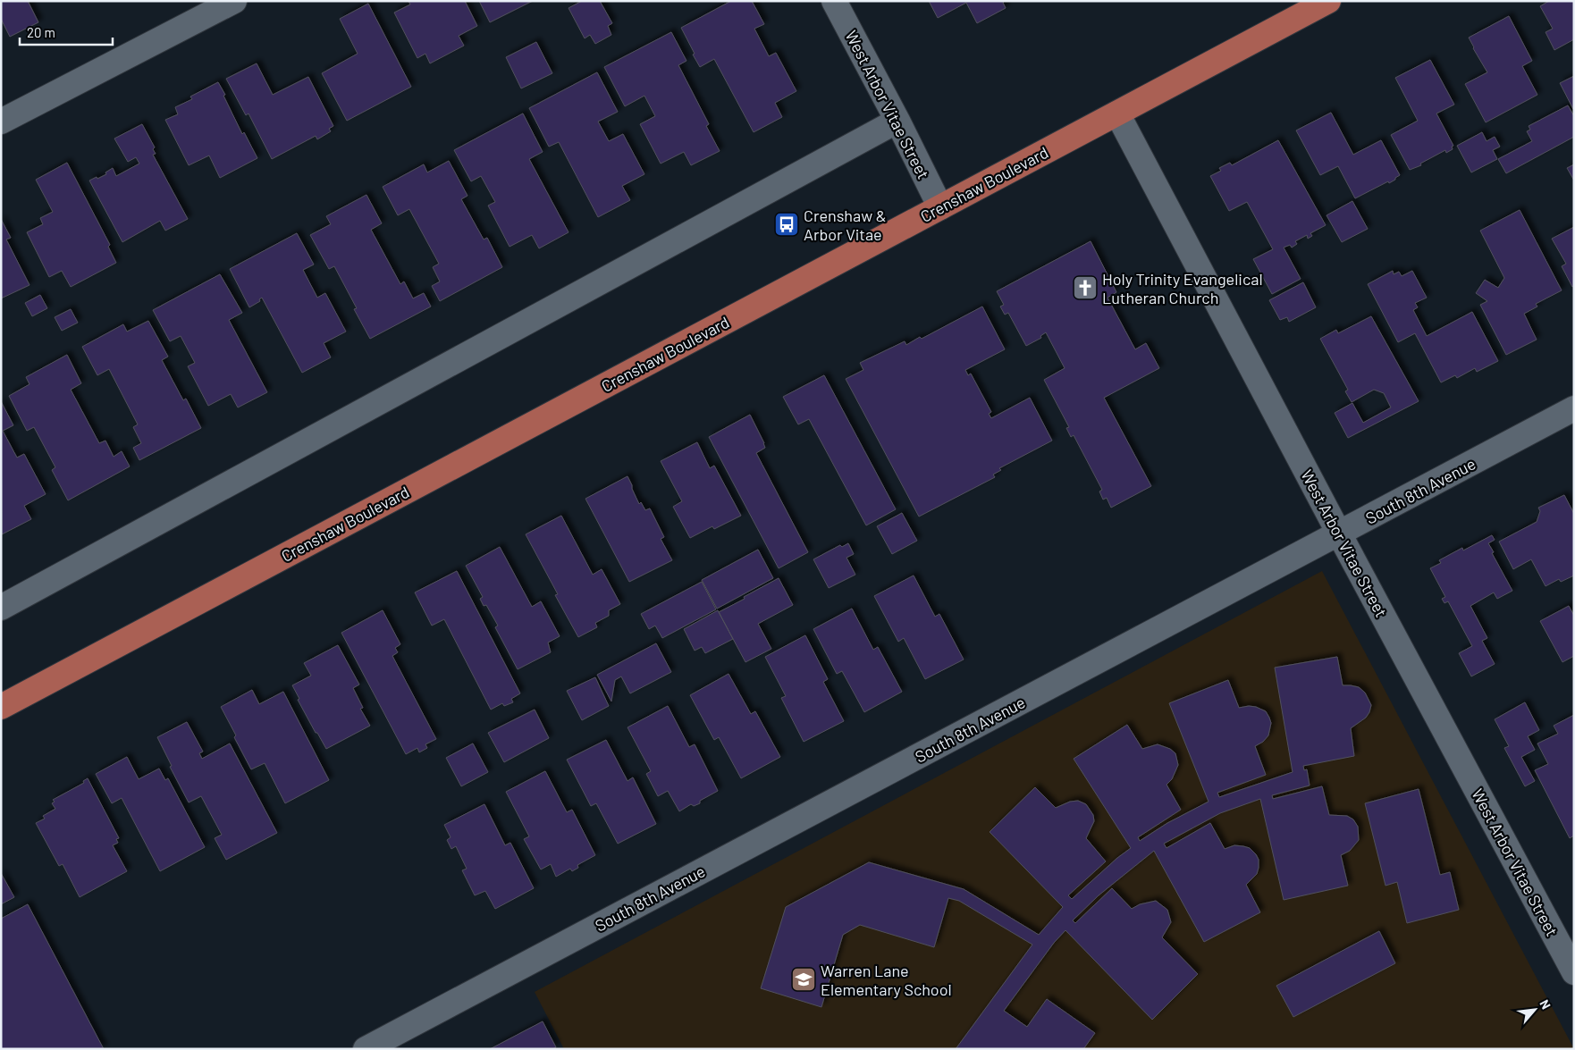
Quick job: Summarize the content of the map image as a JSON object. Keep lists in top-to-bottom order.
{
  "streets": {
    "main road": ["Crenshaw Boulevard"],
    "street": ["West Arbor Vitae Street", "South 8th Avenue"]
  },
  "crossings": [
    ["West Arbor Vitae Street", "Crenshaw Boulevard"],
    ["West Arbor Vitae Street", "South 8th Avenue"]
  ],
  "places": {
    "bus stop": ["Crenshaw & Arbor Vitae"],
    "church": ["Holy Trinity Evangelical Lutheran Church"],
    "school or university": ["Warren Lane Elementary School"]
  },
  "scale_bar": "20 m",
  "north": "top right"
}
